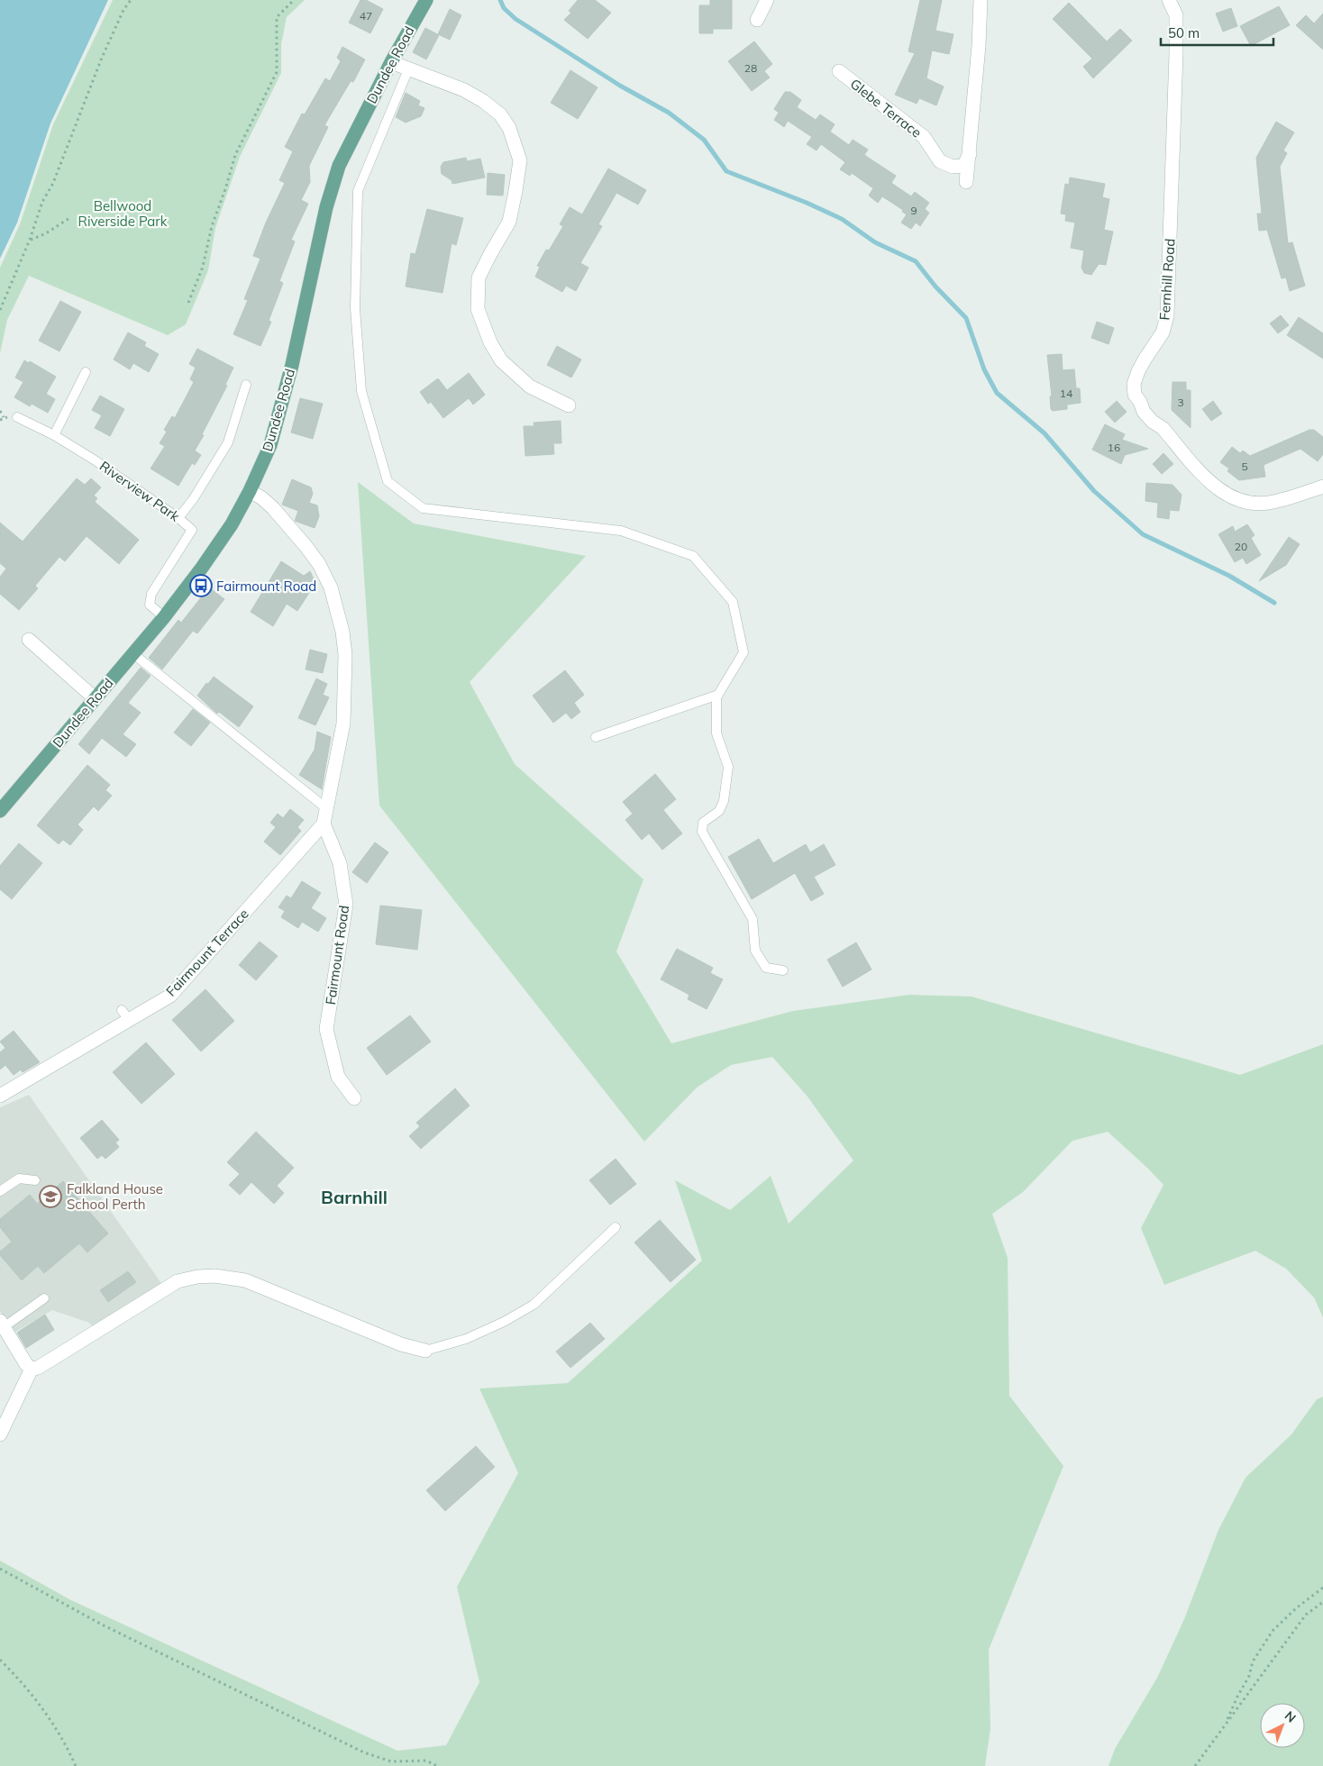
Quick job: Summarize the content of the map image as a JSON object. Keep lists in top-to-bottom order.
{
  "streets": {
    "main road": ["Dundee Road"],
    "street": [
      "Glebe Terrace",
      "Fernhill Road",
      "Fairmount Terrace",
      "Fairmount Road"
    ],
    "lane": ["Riverview Park"]
  },
  "crossings": [
    ["Dundee Road", "Riverview Park"],
    ["Fairmount Terrace", "Fairmount Road"]
  ],
  "districts": ["Barnhill"],
  "parks": ["Bellwood Riverside Park"],
  "places": {
    "bus stop": ["Fairmount Road"],
    "school or university": ["Falkland House School Perth"]
  },
  "house_numbers": [
    "47",
    "28",
    "9",
    "14",
    "3",
    "16",
    "5",
    "20"
  ],
  "scale_bar": "50 m",
  "north": "top right"
}
